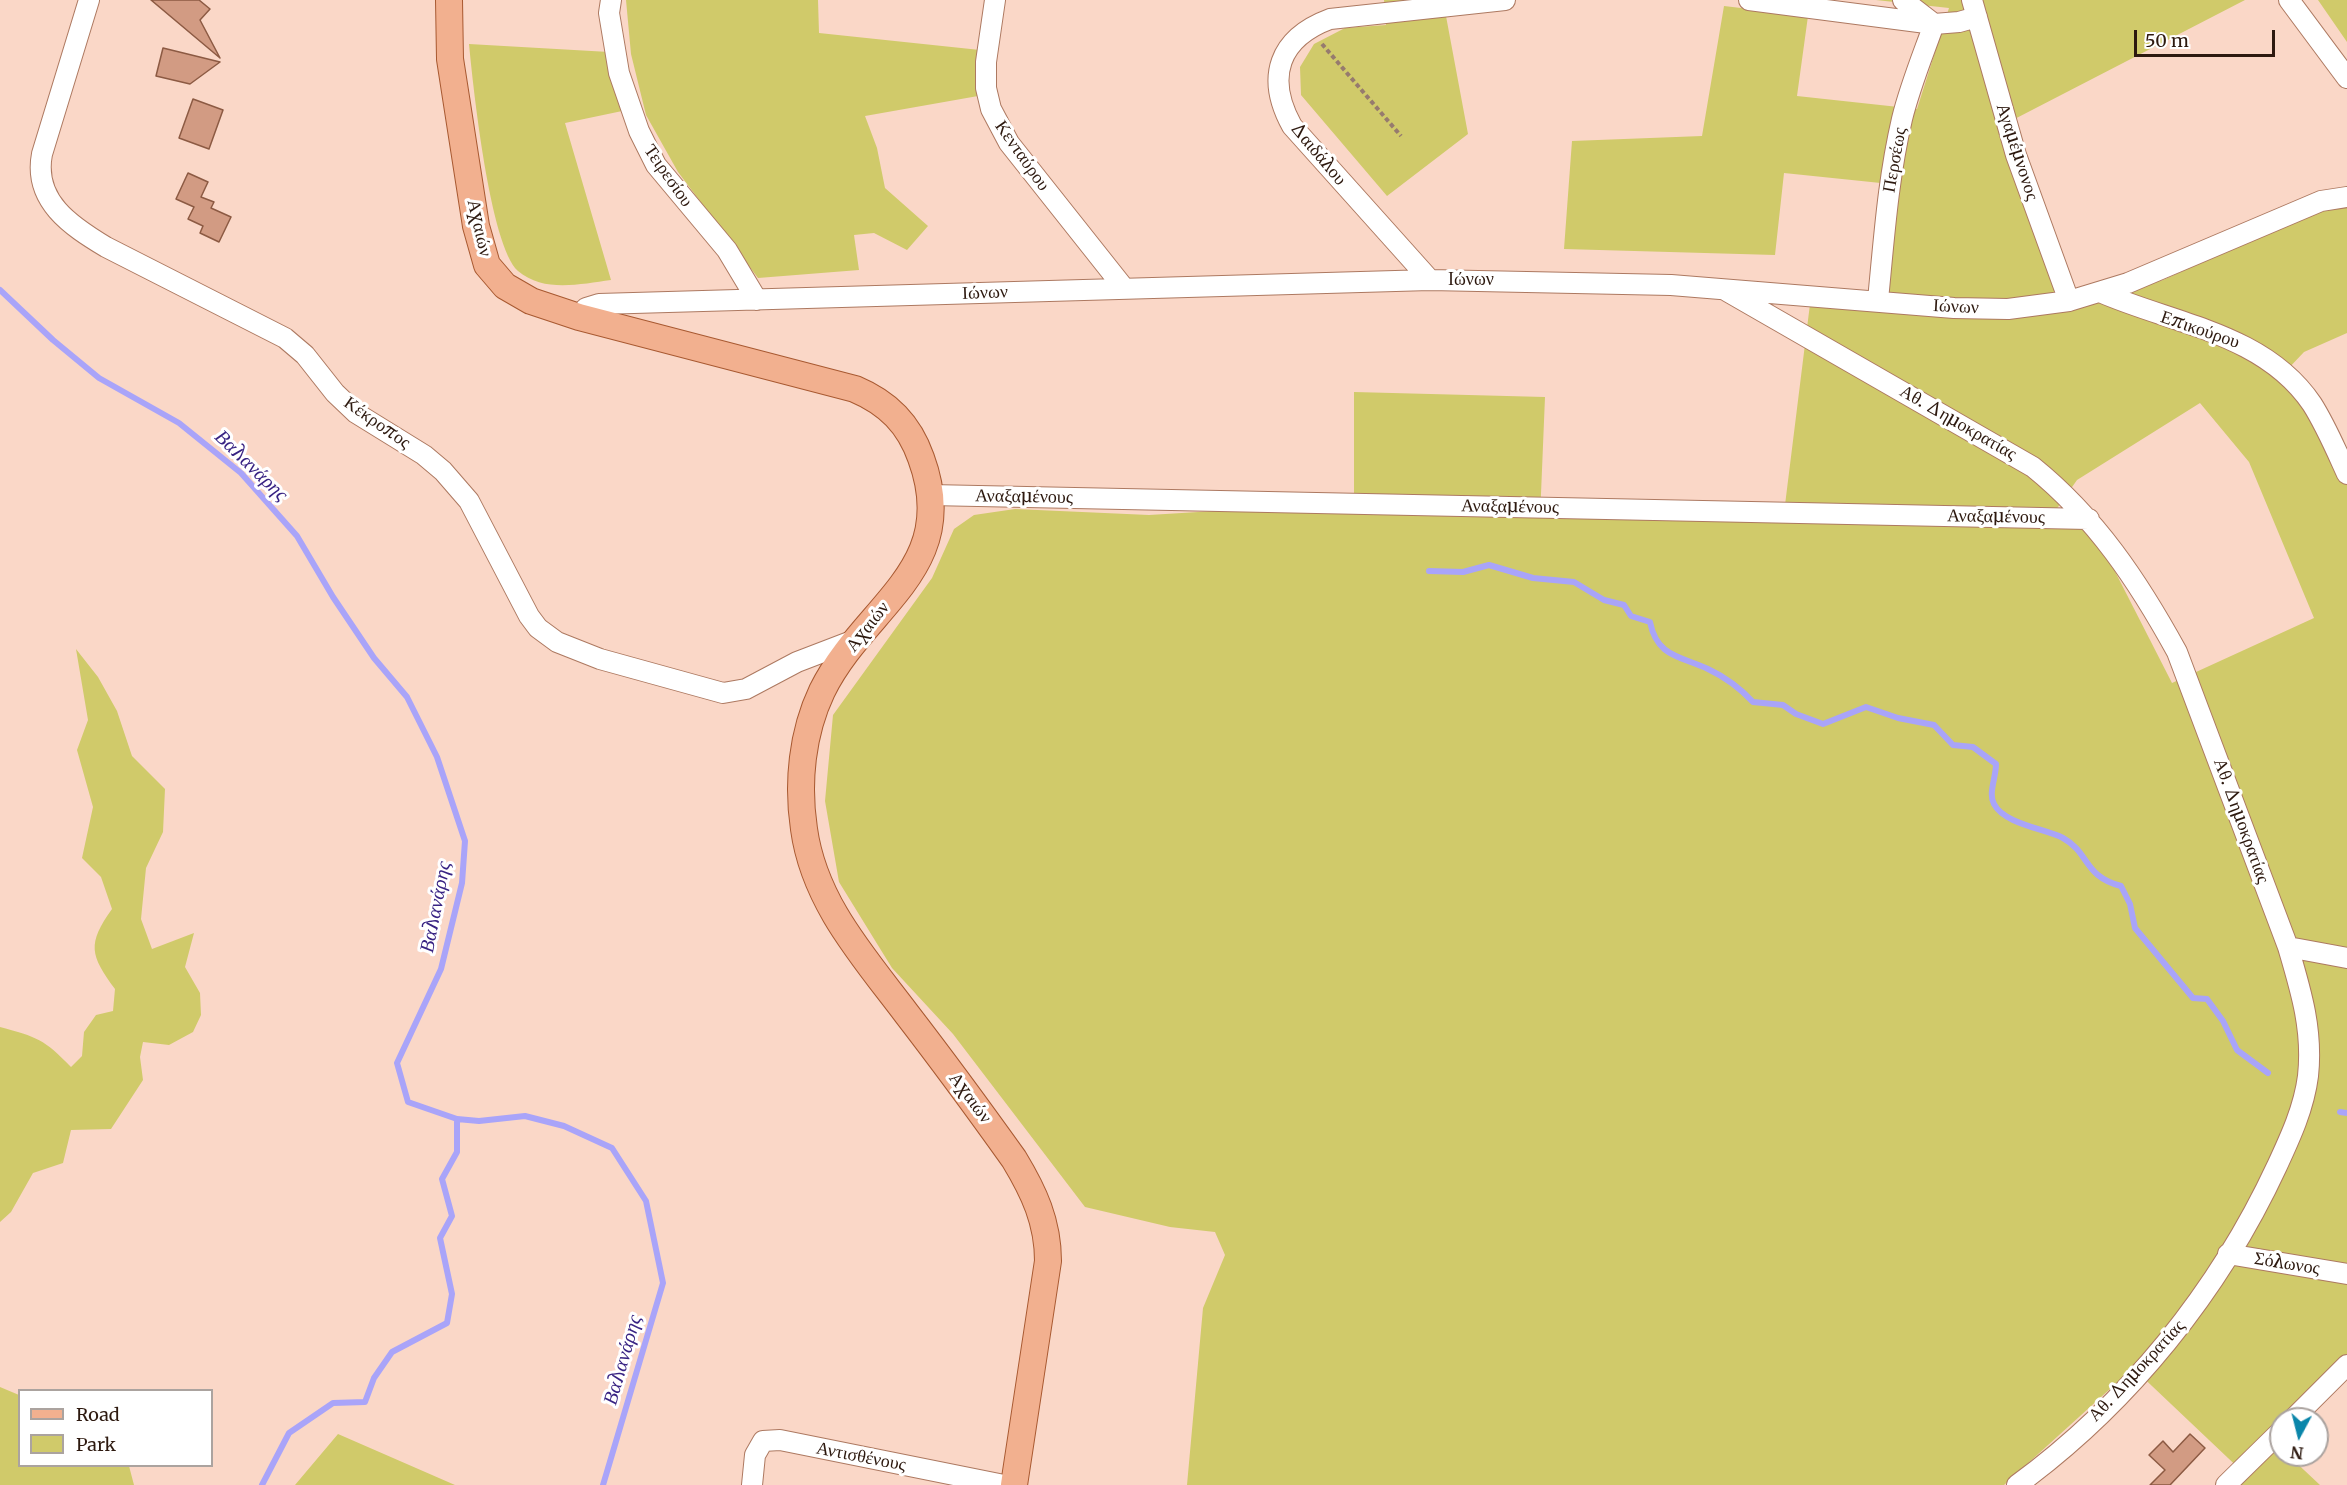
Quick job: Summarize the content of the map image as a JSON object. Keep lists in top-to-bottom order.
{
  "streets": {
    "main road": ["Αχαιών"],
    "street": [
      "Αγαμέμνονος",
      "Δαιδάλου",
      "Κενταύρου",
      "Περσέως",
      "Τειρεσίου",
      "Ιώνων",
      "Επικούρου",
      "Κέκροπος",
      "Αθ. Δημοκρατίας",
      "Αναξαμένους",
      "Σόλωνος",
      "Αντισθένους"
    ]
  },
  "crossings": [
    ["Αγαμέμνονος", "Ιώνων"],
    ["Δαιδάλου", "Ιώνων"],
    ["Κενταύρου", "Ιώνων"],
    ["Περσέως", "Ιώνων"],
    ["Τειρεσίου", "Ιώνων"],
    ["Αχαιών", "Ιώνων"],
    ["Αχαιών", "Κέκροπος"],
    ["Αχαιών", "Αναξαμένους"],
    ["Ιώνων", "Επικούρου"],
    ["Ιώνων", "Αθ. Δημοκρατίας"],
    ["Αθ. Δημοκρατίας", "Αναξαμένους"],
    ["Αθ. Δημοκρατίας", "Σόλωνος"]
  ],
  "water": ["Βαλανάρης"],
  "legend": ["Road", "Park"],
  "scale_bar": "50 m",
  "north": "bottom"
}
